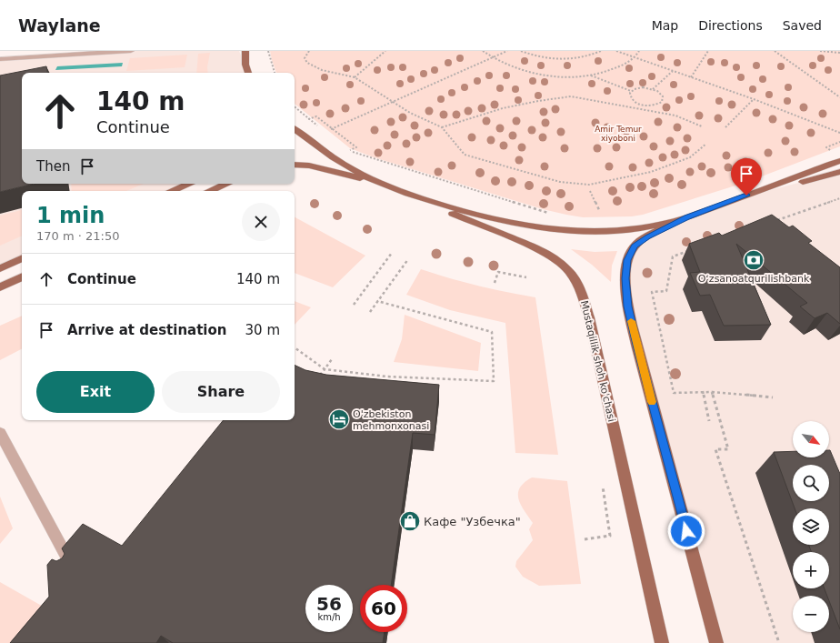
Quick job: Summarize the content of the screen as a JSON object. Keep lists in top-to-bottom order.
{
  "streets": {
    "main road": ["Mustaqillik shoh ko'chasi"]
  },
  "parks": ["Amir Temur xiyoboni"],
  "places": {
    "bank": ["Oʻzsanoatqurilishbank"],
    "hotel": ["O'zbekiston mehmonxonasi"],
    "shop": ["Кафе \"Узбечка\""]
  },
  "north": "bottom right",
  "page": {
    "header": "Waylane",
    "nav": ["Map", "Directions", "Saved"],
    "turn": ["140 m", "Continue"],
    "then": "Then",
    "heading": ["1 min", "170 m · 21:50"],
    "list": [
      {
        "name": "Continue",
        "value": "140 m"
      },
      {
        "name": "Arrive at destination",
        "value": "30 m"
      }
    ],
    "buttons": ["Exit", "Share"],
    "map_buttons": ["+", "−"],
    "speed": "56 km/h",
    "limit": "60"
  }
}
